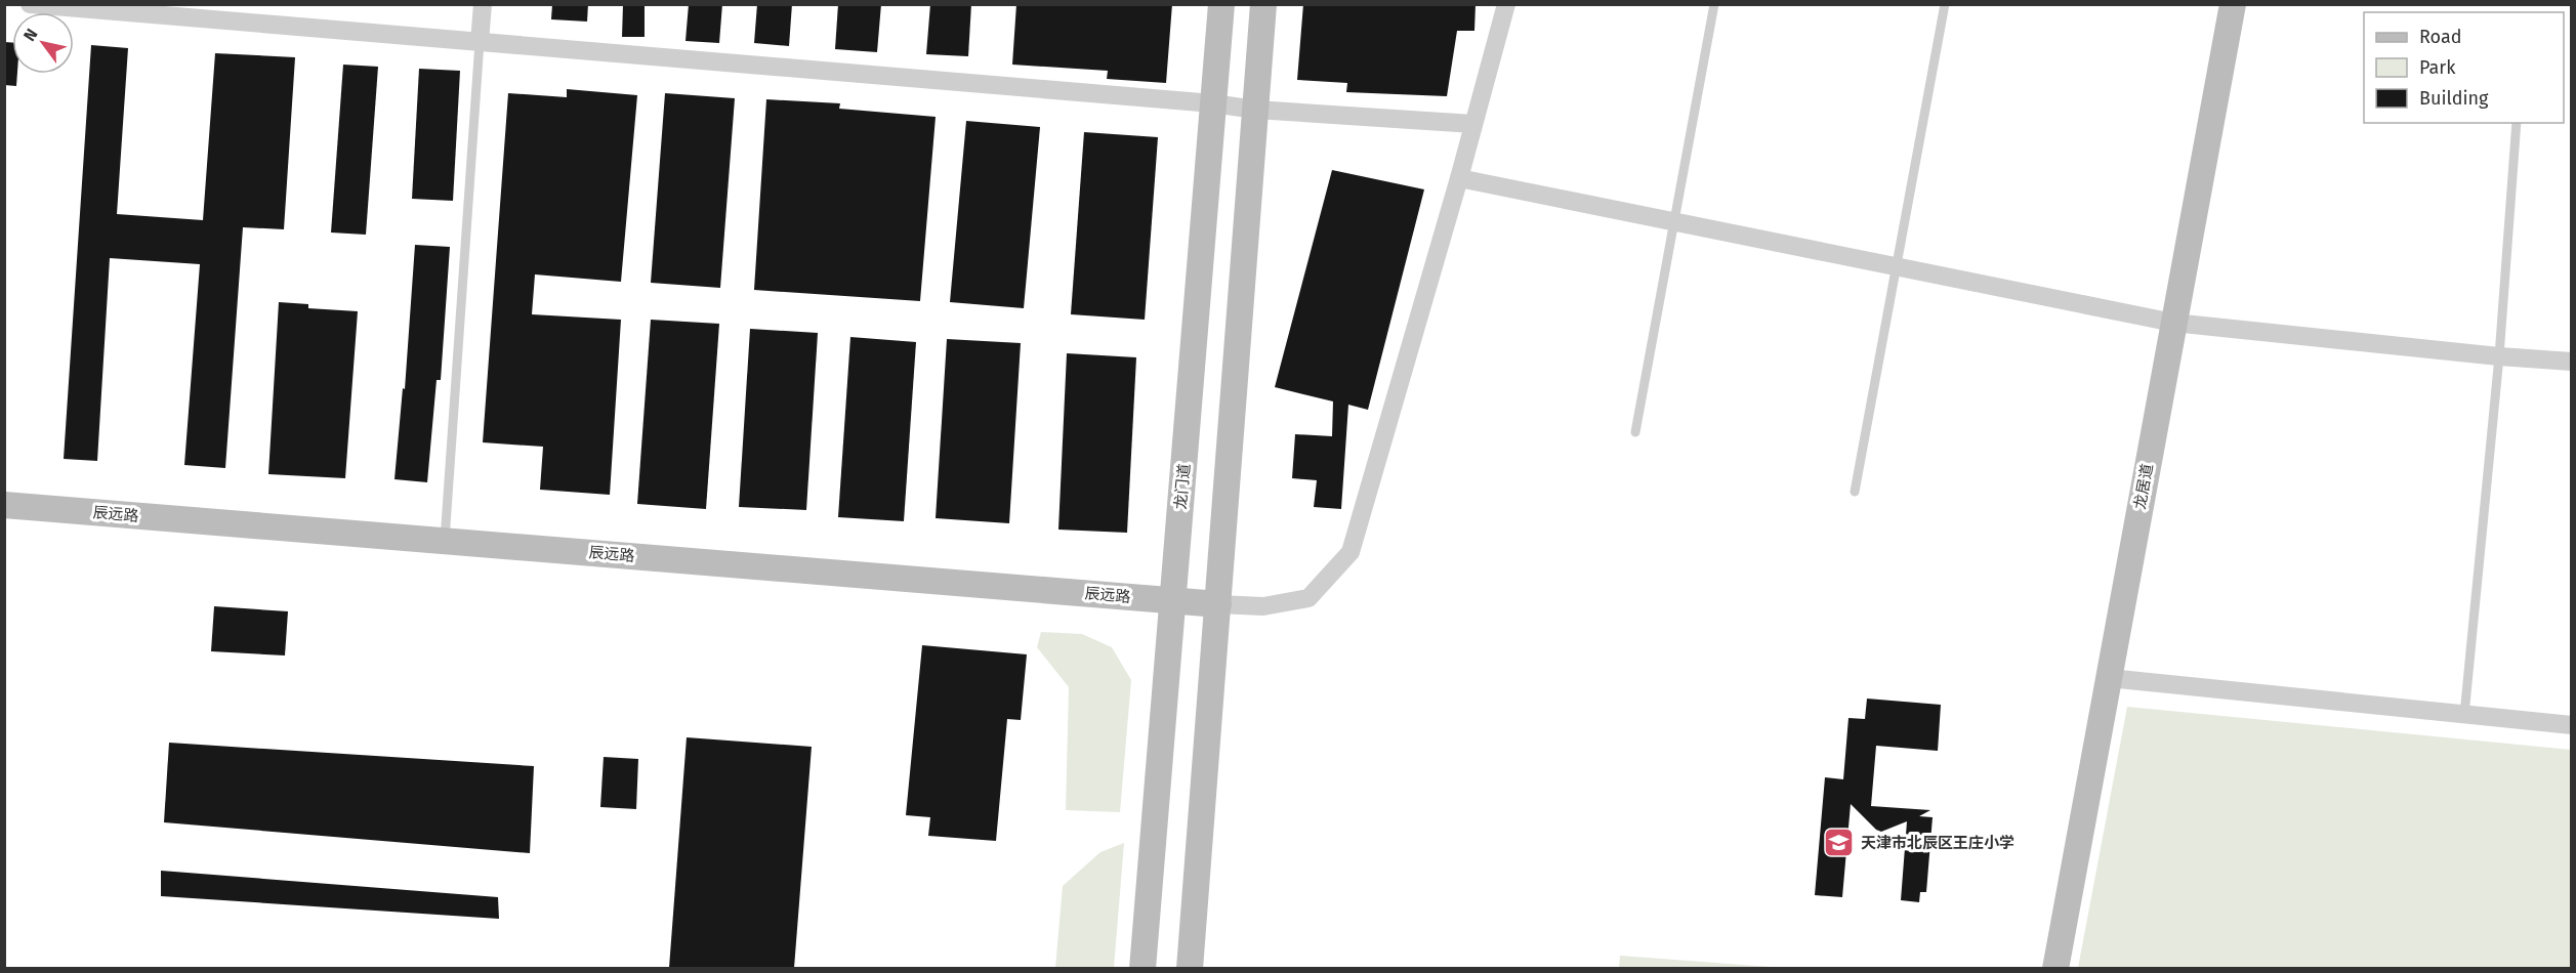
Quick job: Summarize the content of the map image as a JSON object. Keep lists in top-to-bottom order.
{
  "streets": {
    "street": ["龙门道", "龙居道", "辰远路"]
  },
  "crossings": [
    ["龙门道", "辰远路"]
  ],
  "places": {
    "school or university": ["天津市北辰区王庄小学"]
  },
  "legend": ["Road", "Park", "Building"],
  "north": "top left"
}
